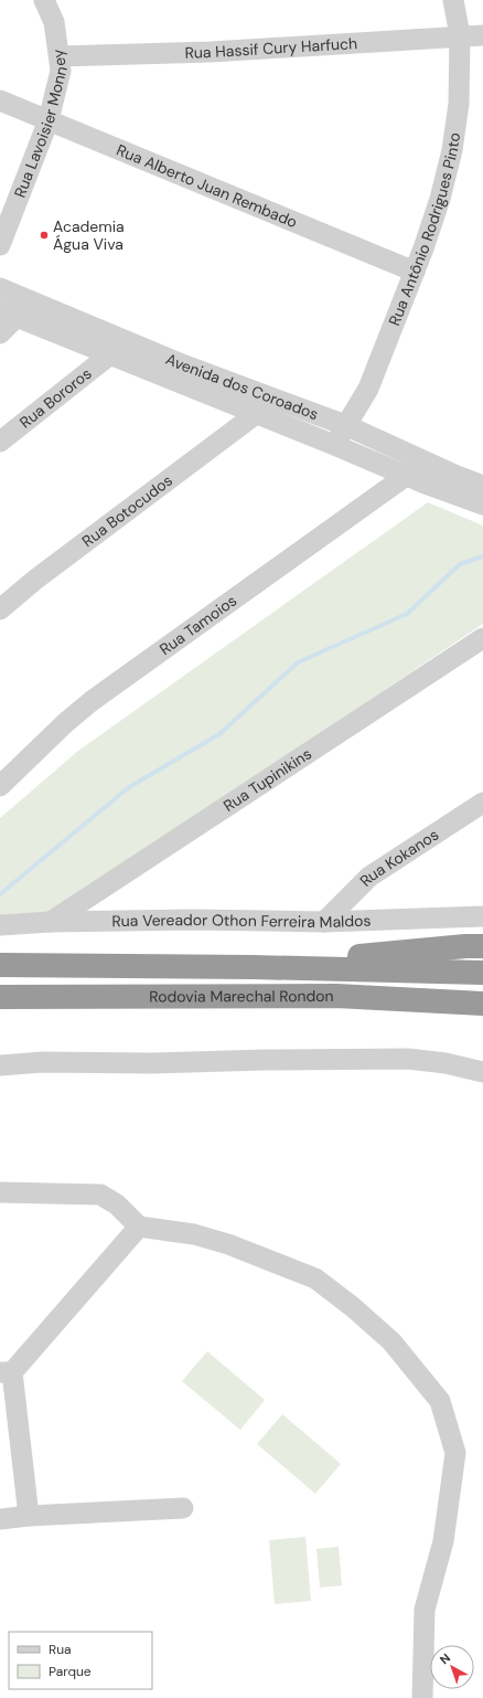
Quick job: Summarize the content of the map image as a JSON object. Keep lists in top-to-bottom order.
{
  "streets": {
    "highway": ["Rodovia Marechal Rondon"],
    "street": [
      "Rua Hassif Cury Harfuch",
      "Rua Lavoisier Monney",
      "Rua Alberto Juan Rembado",
      "Rua Antônio Rodrigues Pinto",
      "Avenida dos Coroados",
      "Rua Bororos",
      "Rua Botocudos",
      "Rua Tamoios",
      "Rua Tupinikins",
      "Rua Kokanos",
      "Rua Vereador Othon Ferreira Maldos"
    ]
  },
  "crossings": [
    ["Rua Hassif Cury Harfuch", "Rua Lavoisier Monney"],
    ["Rua Hassif Cury Harfuch", "Rua Antônio Rodrigues Pinto"],
    ["Rua Lavoisier Monney", "Rua Alberto Juan Rembado"],
    ["Rua Alberto Juan Rembado", "Rua Antônio Rodrigues Pinto"],
    ["Rua Antônio Rodrigues Pinto", "Avenida dos Coroados"],
    ["Avenida dos Coroados", "Rua Bororos"],
    ["Avenida dos Coroados", "Rua Botocudos"],
    ["Avenida dos Coroados", "Rua Tamoios"],
    ["Rua Tupinikins", "Rua Vereador Othon Ferreira Maldos"],
    ["Rua Kokanos", "Rua Vereador Othon Ferreira Maldos"]
  ],
  "places": ["Academia Água Viva"],
  "legend": ["Rua", "Parque"],
  "north": "top left"
}
